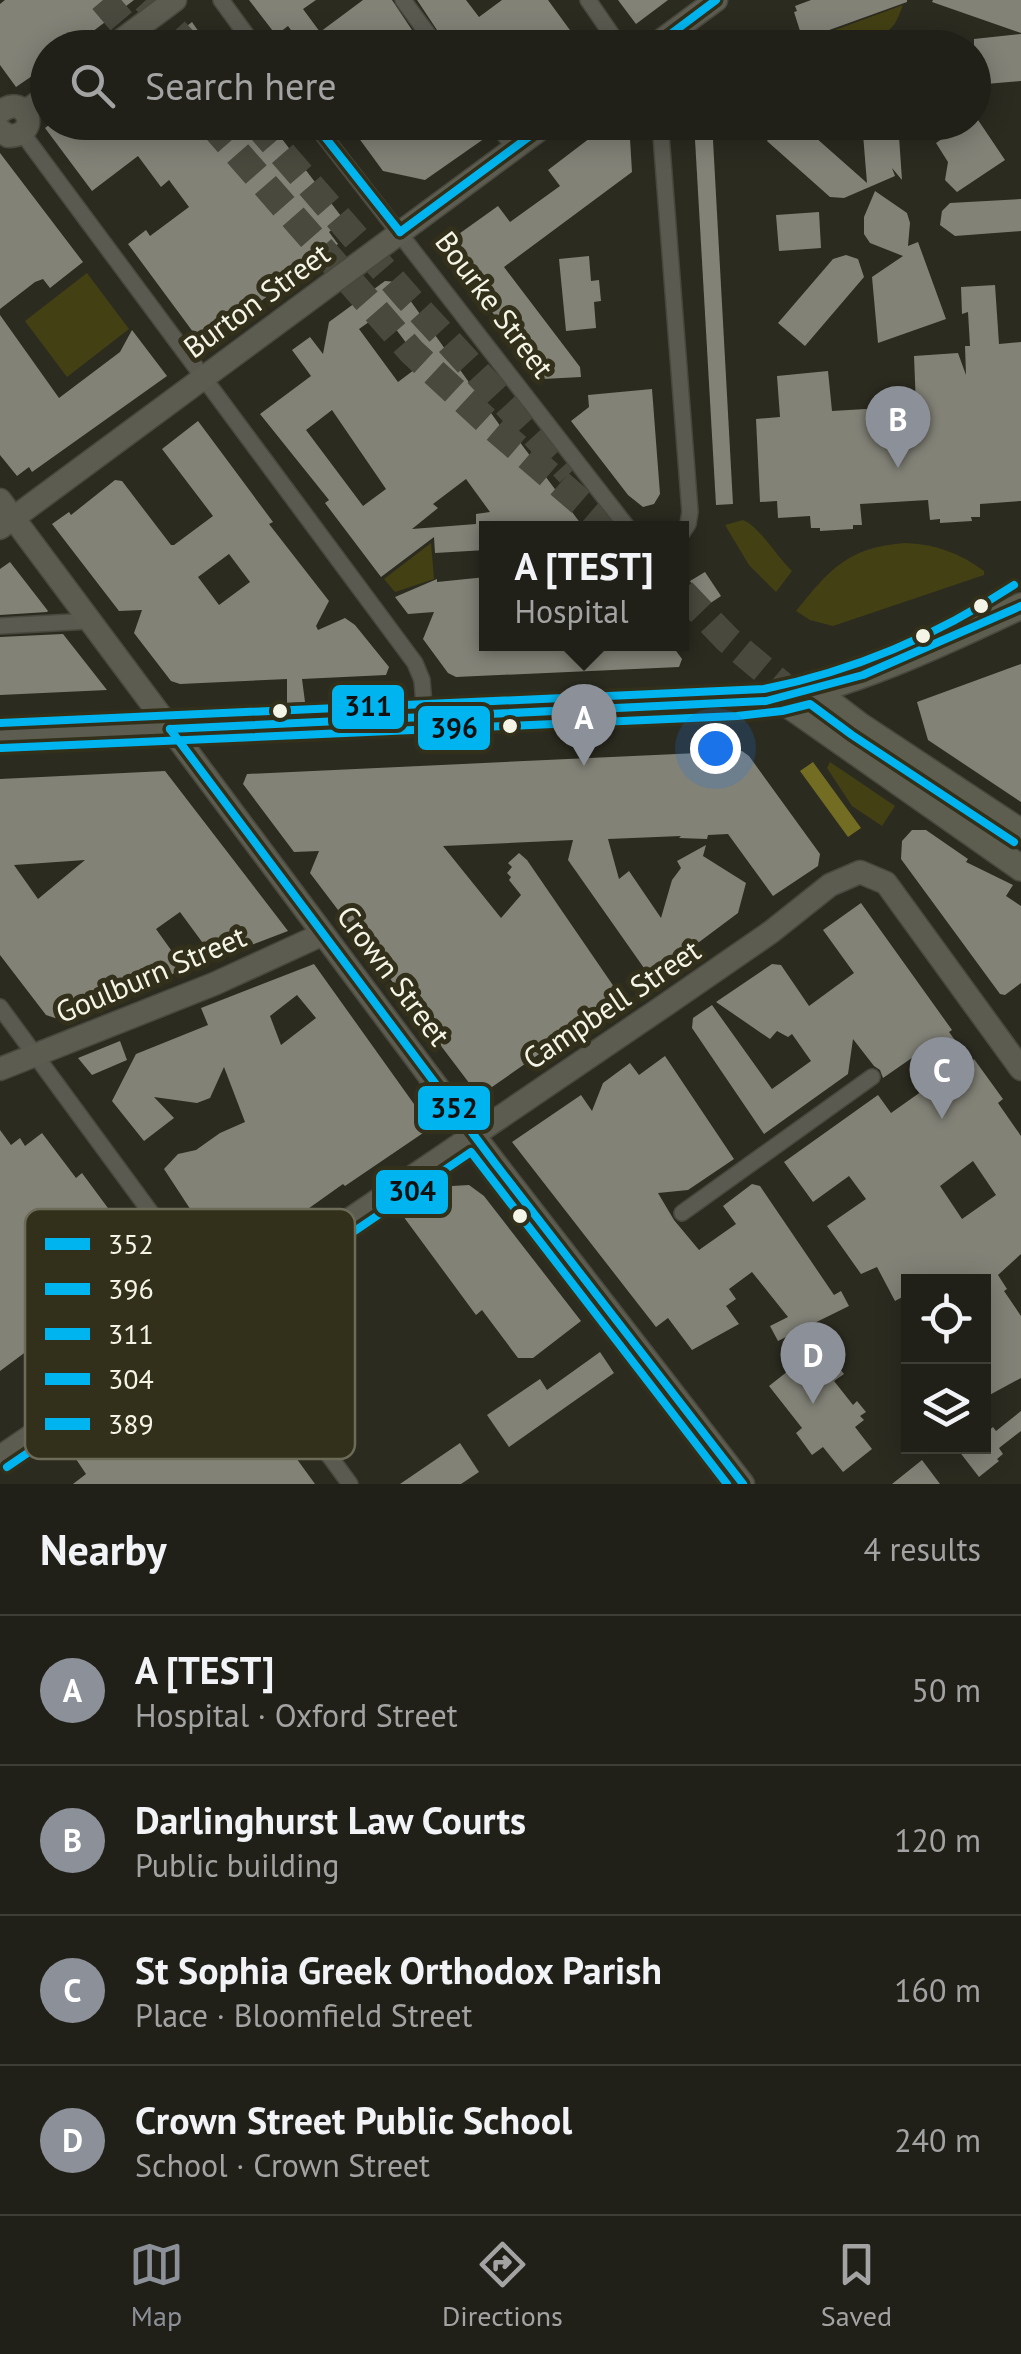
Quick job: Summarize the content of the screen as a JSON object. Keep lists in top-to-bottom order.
{
  "streets": {
    "street": [
      "Burton Street",
      "Bourke Street",
      "Goulburn Street",
      "Crown Street",
      "Campbell Street"
    ]
  },
  "crossings": [
    ["Burton Street", "Bourke Street"],
    ["Burton Street", "Crown Street"],
    ["Goulburn Street", "Crown Street"],
    ["Crown Street", "Campbell Street"]
  ],
  "lines": [
    "transit line 389",
    "transit line 311",
    "transit line 352",
    "transit line 396",
    "transit line 304"
  ],
  "legend": [
    "352",
    "396",
    "311",
    "304",
    "389"
  ],
  "page": {
    "search": "Search here",
    "pins": [
      "B",
      "A",
      "C",
      "D"
    ],
    "popup": ["A [TEST]", "Hospital"],
    "heading": ["Nearby", "4 results"],
    "list": [
      {
        "mark": "A",
        "name": "A [TEST]",
        "note": "Hospital · Oxford Street",
        "value": "50 m"
      },
      {
        "mark": "B",
        "name": "Darlinghurst Law Courts",
        "note": "Public building",
        "value": "120 m"
      },
      {
        "mark": "C",
        "name": "St Sophia Greek Orthodox Parish",
        "note": "Place · Bloomfield Street",
        "value": "160 m"
      },
      {
        "mark": "D",
        "name": "Crown Street Public School",
        "note": "School · Crown Street",
        "value": "240 m"
      }
    ],
    "nav": ["Map", "Directions", "Saved"]
  }
}
